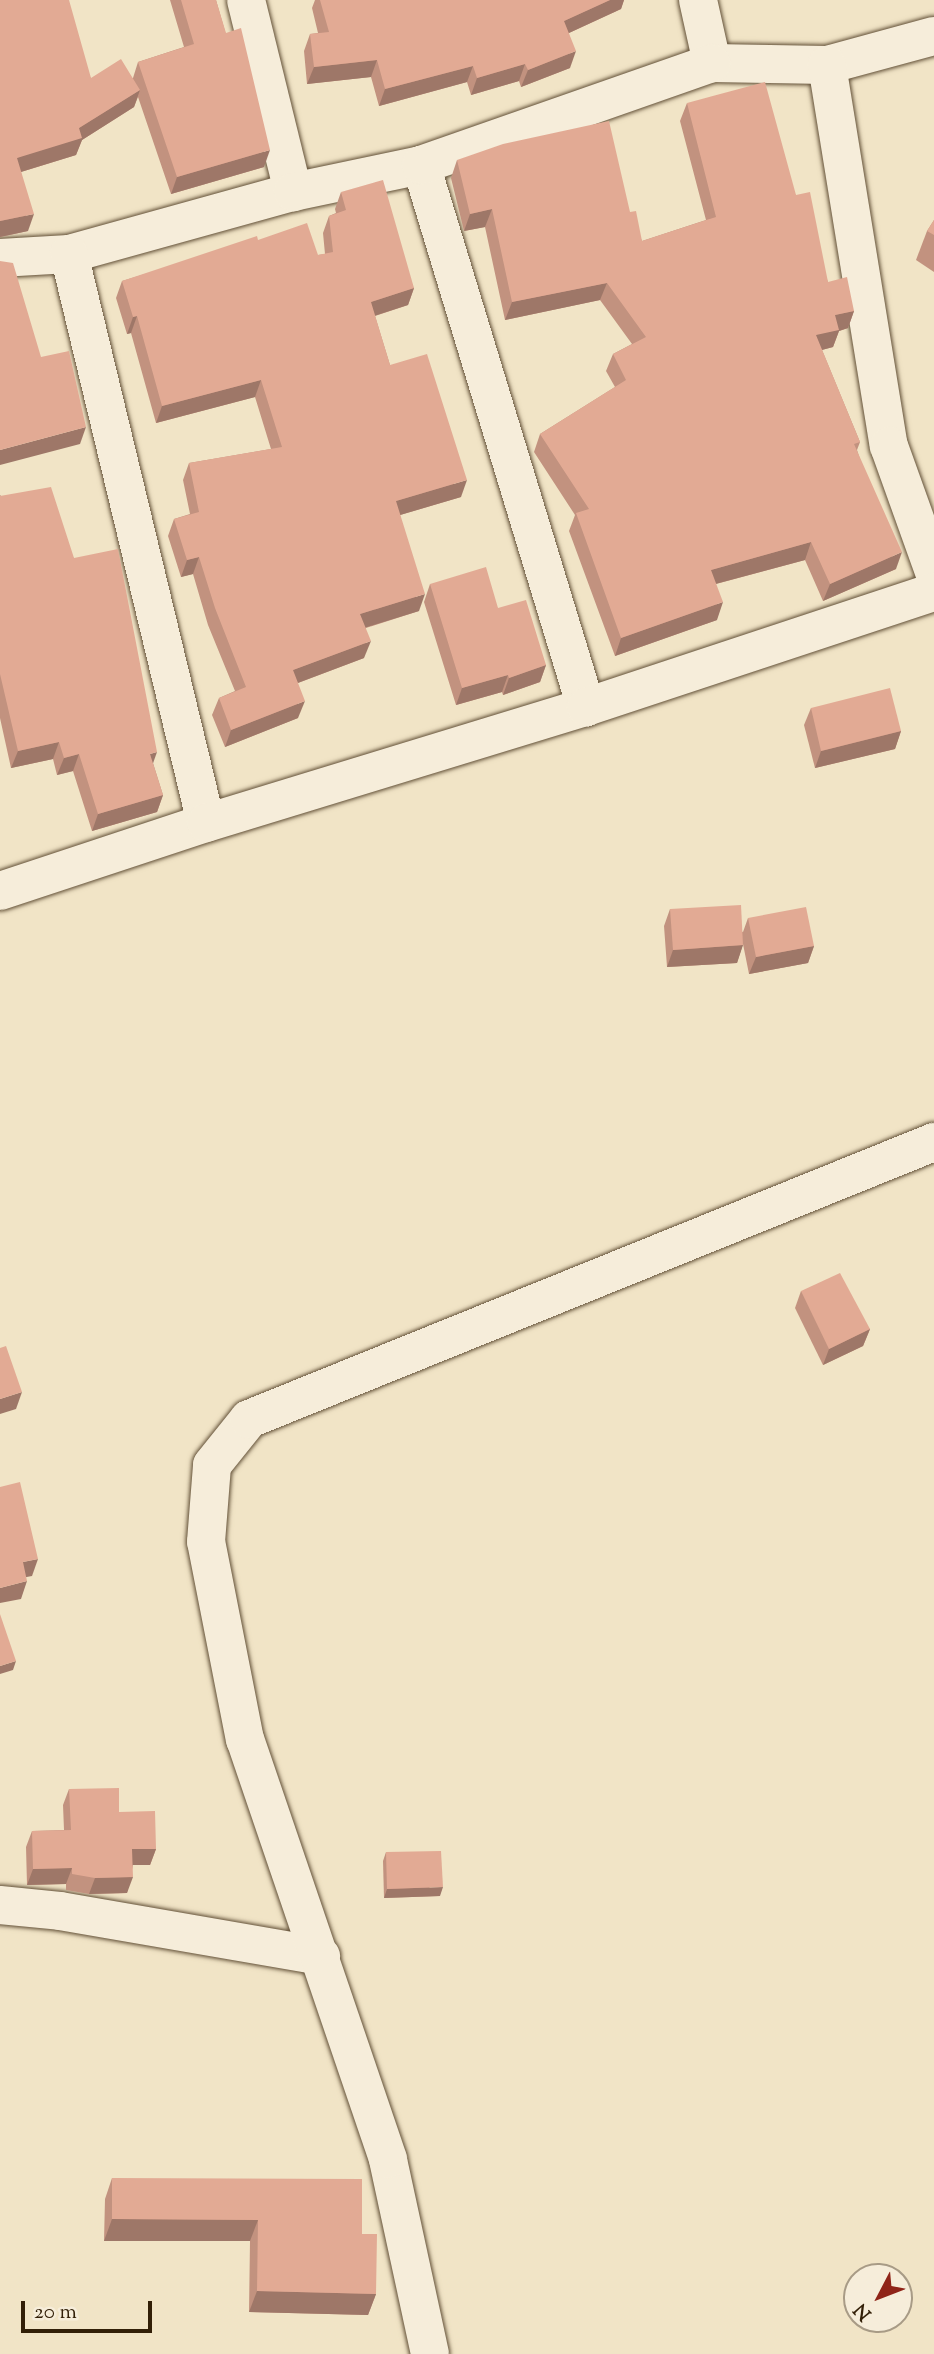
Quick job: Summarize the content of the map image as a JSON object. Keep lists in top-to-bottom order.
{
  "scale_bar": "20 m",
  "north": "bottom left"
}
